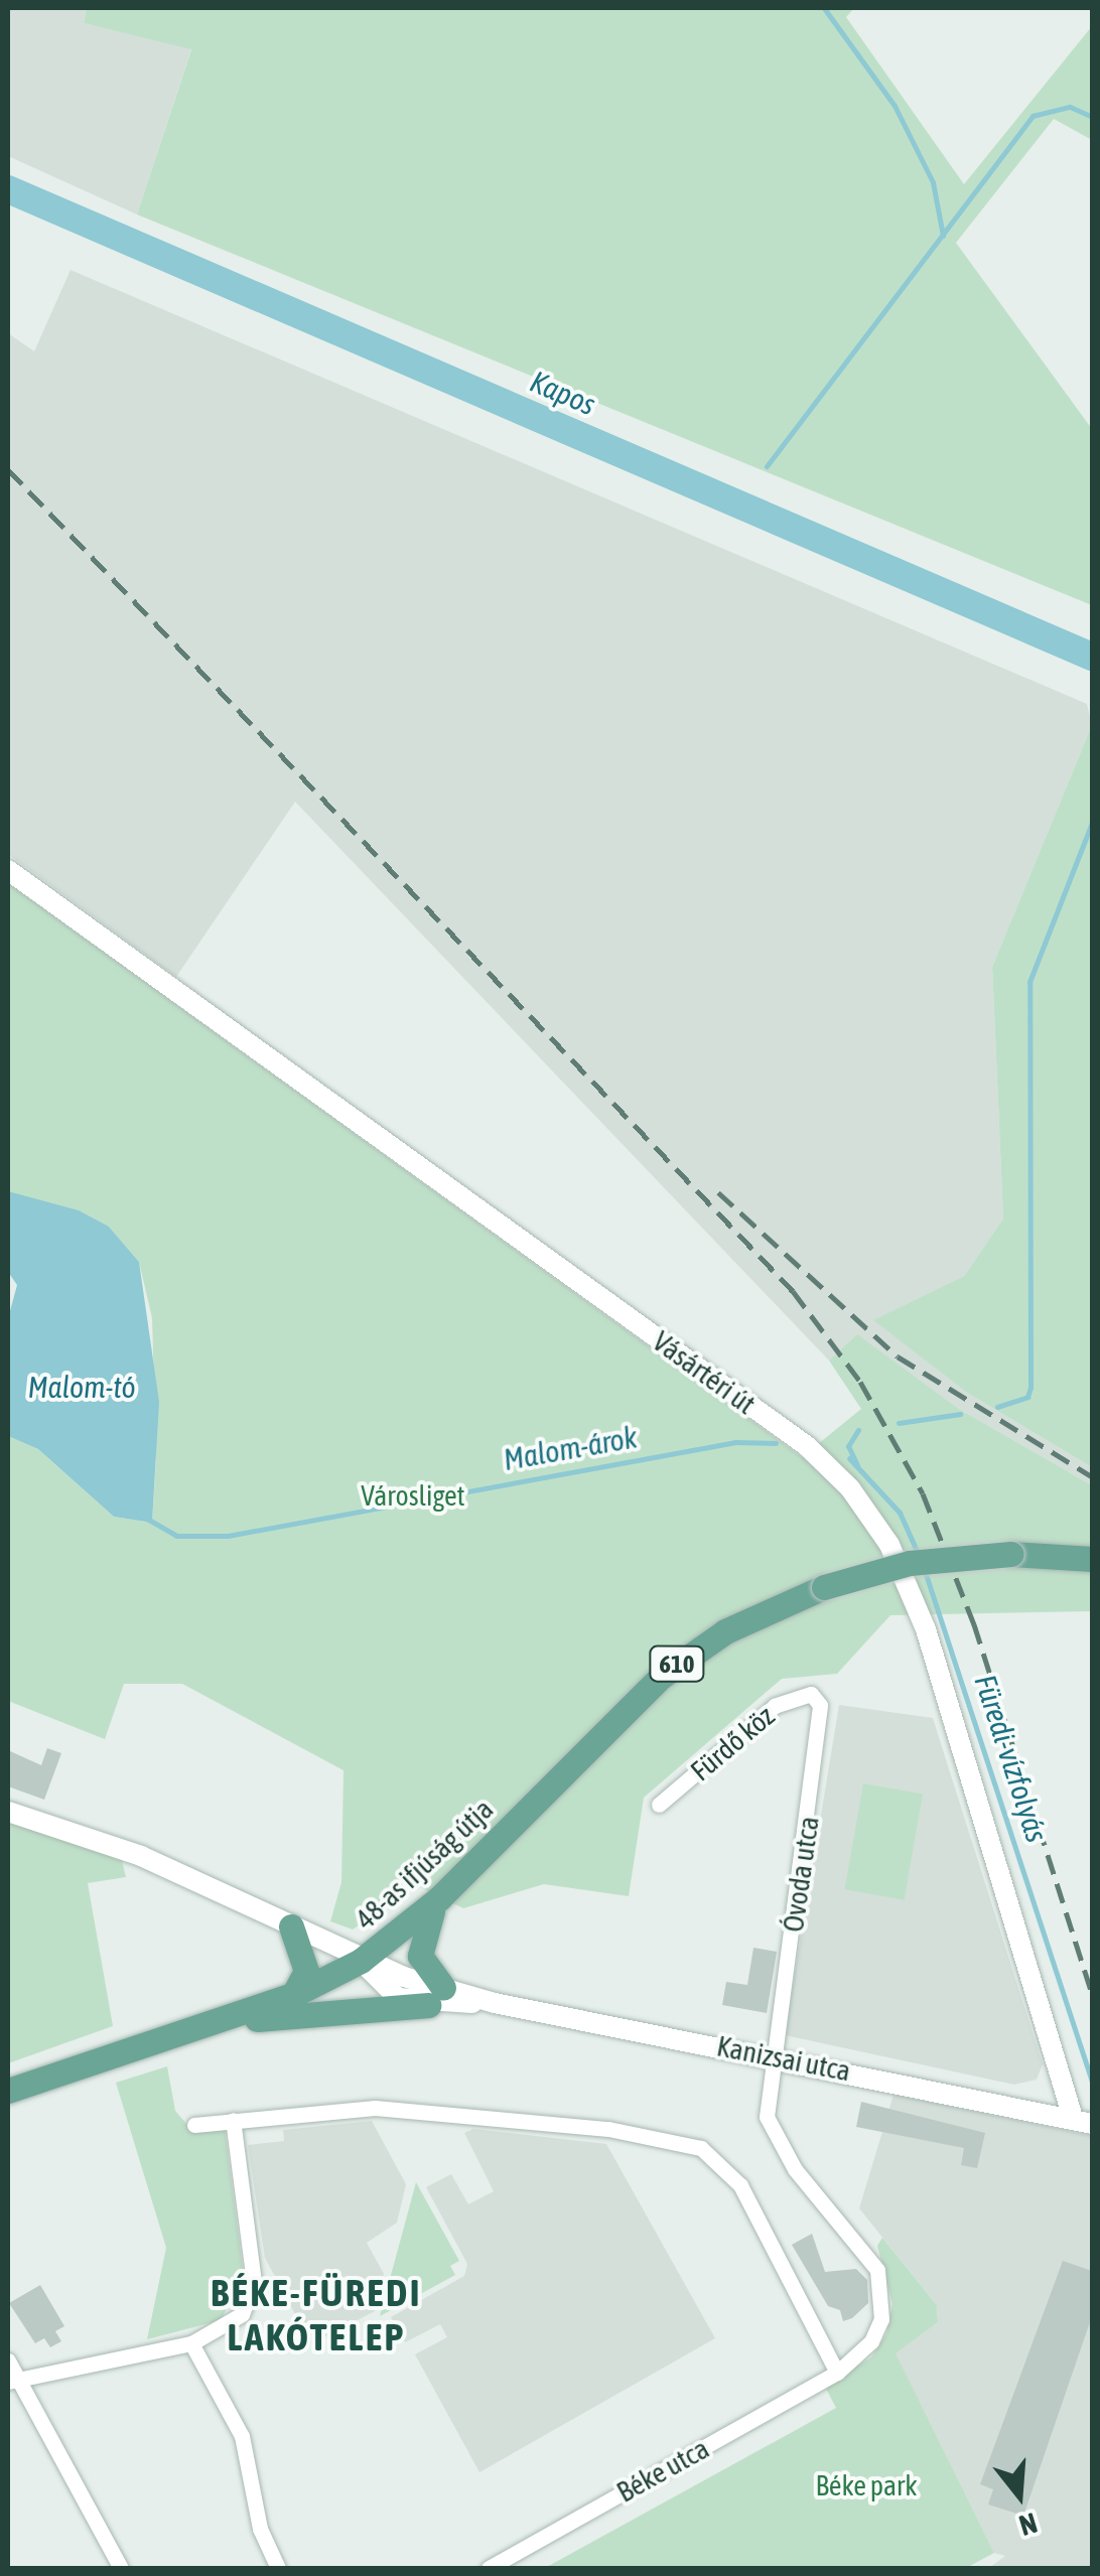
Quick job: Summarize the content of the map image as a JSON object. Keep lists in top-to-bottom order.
{
  "streets": {
    "main road": ["610", "48-as ifjúság útja"],
    "street": [
      "Vásártéri út",
      "Fürdő köz",
      "Óvoda utca",
      "Kanizsai utca",
      "Béke utca"
    ]
  },
  "crossings": [
    ["Vásártéri út", "Kanizsai utca"],
    ["Fürdő köz", "Óvoda utca"],
    ["48-as ifjúság útja", "Kanizsai utca"],
    ["Óvoda utca", "Kanizsai utca"],
    ["Óvoda utca", "Béke utca"],
    ["Kanizsai utca", "Béke utca"]
  ],
  "districts": ["BÉKE-FÜREDI LAKÓTELEP"],
  "water": [
    "Kapos",
    "Malom-tó",
    "Malom-árok",
    "Füredi-vízfolyás"
  ],
  "parks": ["Városliget", "Béke park"],
  "north": "bottom"
}
